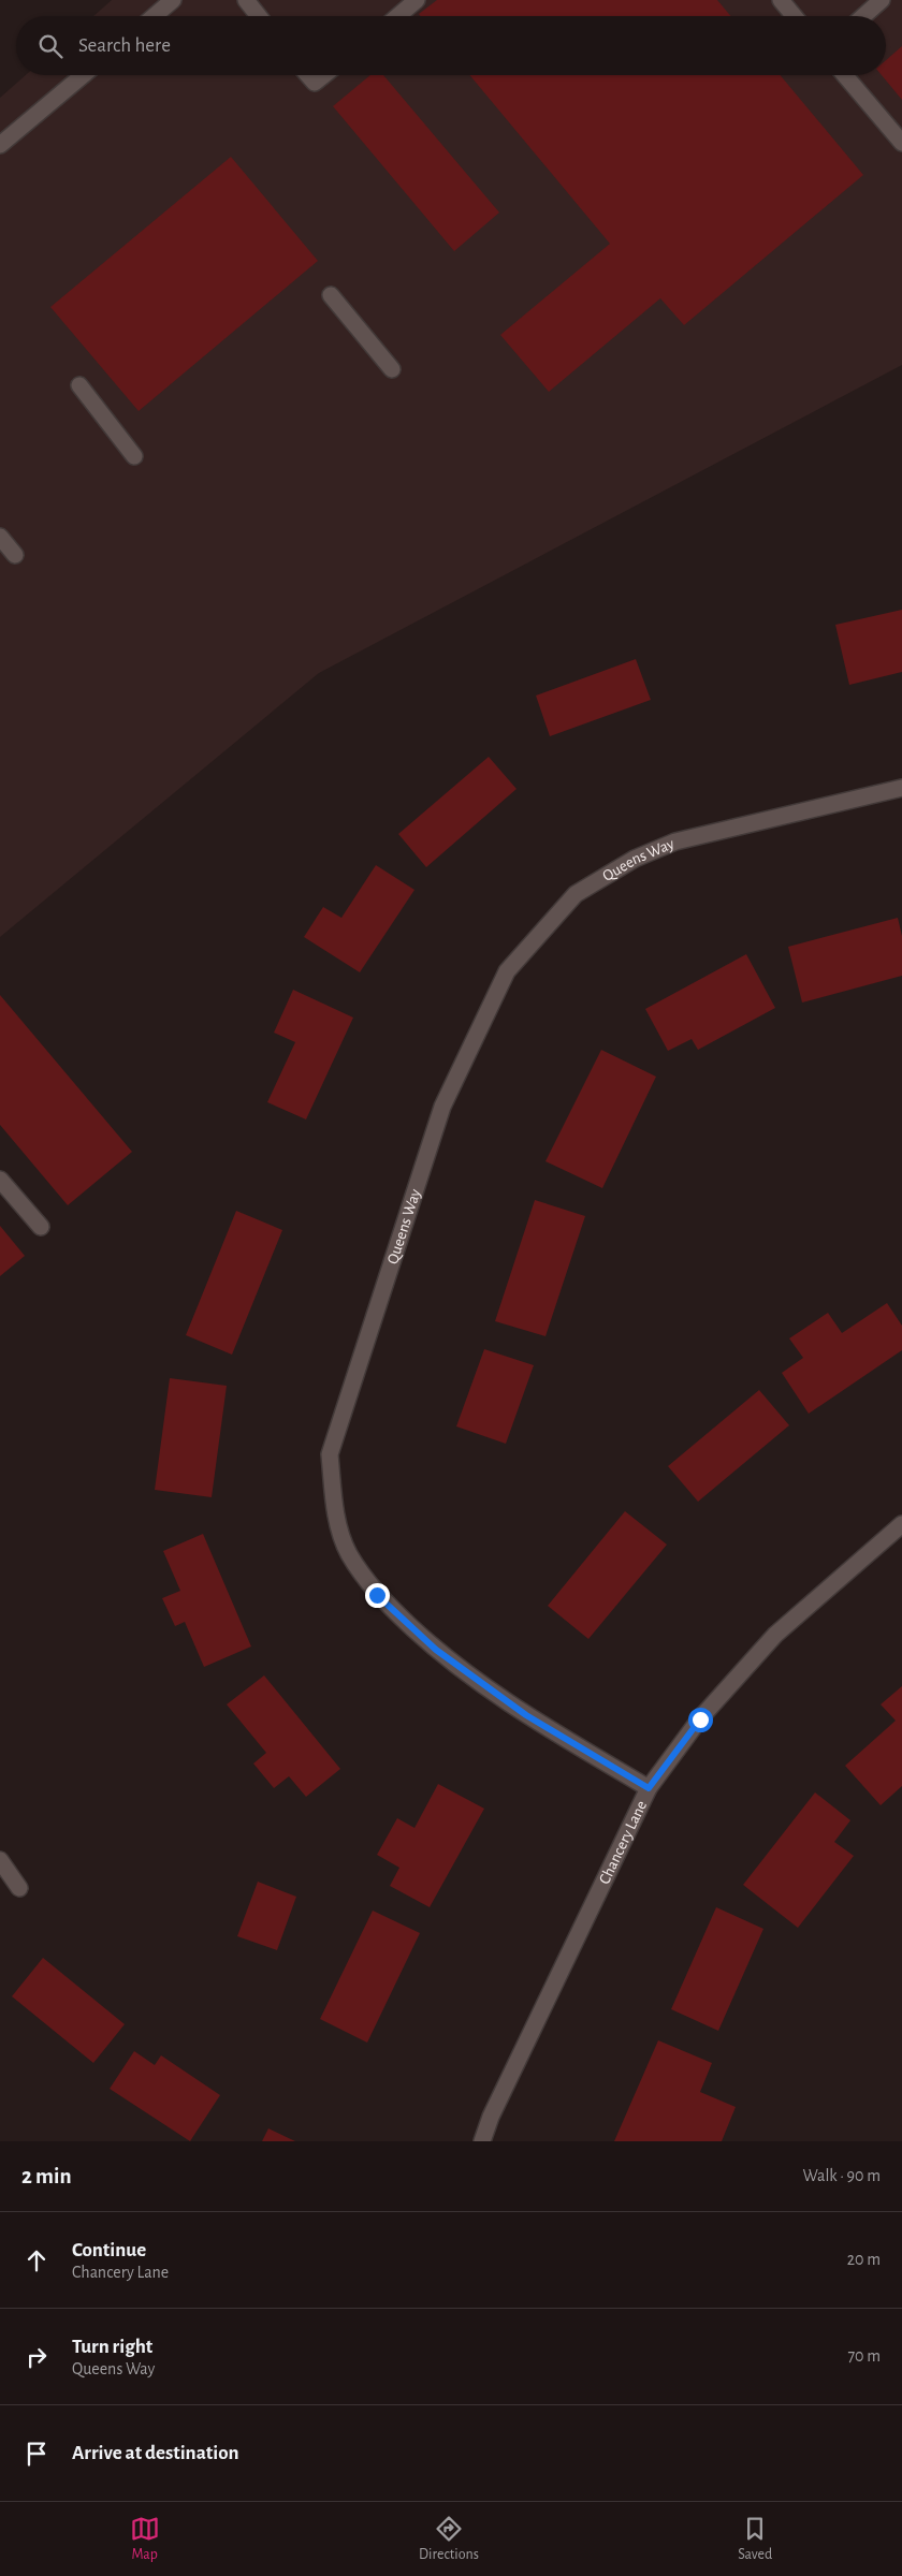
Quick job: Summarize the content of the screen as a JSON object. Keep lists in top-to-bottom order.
{
  "streets": {
    "street": ["Queens Way", "Chancery Lane"]
  },
  "crossings": [
    ["Queens Way", "Chancery Lane"]
  ],
  "page": {
    "search": "Search here",
    "heading": ["2 min", "Walk · 90 m"],
    "list": [
      ["Continue", "Chancery Lane", "20 m"],
      ["Turn right", "Queens Way", "70 m"],
      "Arrive at destination"
    ],
    "nav": ["Map", "Directions", "Saved"]
  }
}
